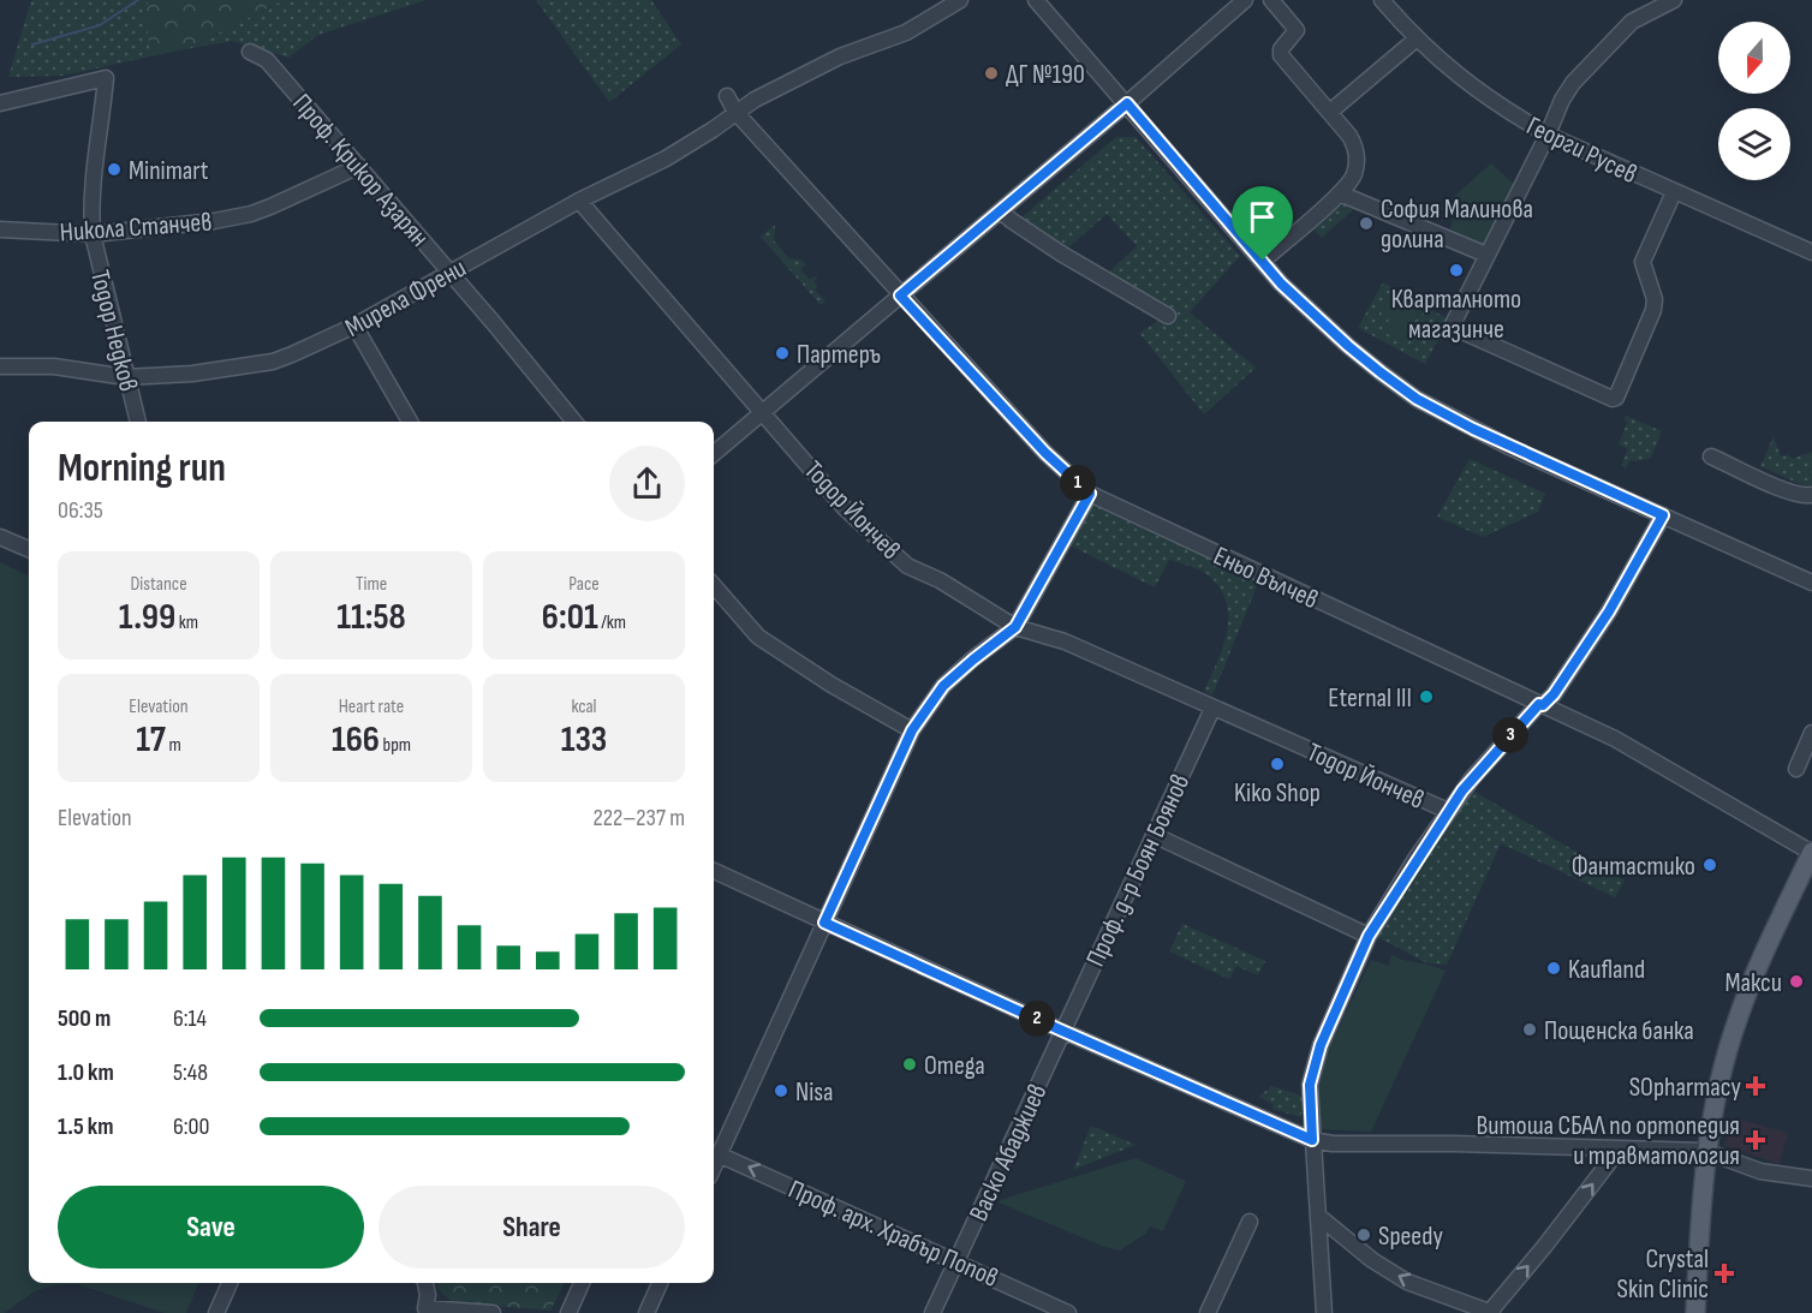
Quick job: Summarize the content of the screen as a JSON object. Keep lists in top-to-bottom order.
{
  "streets": {
    "street": [
      "Георги Русев",
      "Проф. Крикор Азарян",
      "Никола Станчев",
      "Мирела Френи",
      "Тодор Недков",
      "Тодор Йончев",
      "Еньо Вълчев",
      "Проф. д-р Боян Боянов",
      "Васко Абаджиев",
      "Проф. арх. Храбър Попов"
    ]
  },
  "crossings": [
    ["Проф. Крикор Азарян", "Никола Станчев"],
    ["Проф. Крикор Азарян", "Мирела Френи"],
    ["Никола Станчев", "Тодор Недков"],
    ["Мирела Френи", "Тодор Недков"],
    ["Мирела Френи", "Тодор Йончев"],
    ["Мирела Френи", "Еньо Вълчев"],
    ["Тодор Йончев", "Проф. д-р Боян Боянов"],
    ["Проф. д-р Боян Боянов", "Васко Абаджиев"],
    ["Васко Абаджиев", "Проф. арх. Храбър Попов"]
  ],
  "one_way": ["Проф. арх. Храбър Попов"],
  "places": {
    "other": [
      "ДГ №190",
      "Minimart",
      "София Малинова долина",
      "Кварталното магазинче",
      "Партеръ",
      "Eternal III",
      "Kiko Shop",
      "Фантастико",
      "Kaufland",
      "Макси",
      "Пощенска банка",
      "Omega",
      "Nisa",
      "Speedy"
    ],
    "health": ["SOpharmacy", "Витоша СБАЛ по ортопедия и травматология", "Crystal Skin Clinic"]
  },
  "north": "bottom",
  "page": {
    "heading": ["Morning run", "06:35"],
    "pins": ["1", "3", "2"],
    "stats": [
      ["Distance", "1.99 km"],
      ["Time", "11:58"],
      ["Pace", "6:01 /km"],
      ["Elevation", "17 m"],
      ["Heart rate", "166 bpm"],
      ["kcal", "133"]
    ],
    "chart": ["Elevation", "222–237 m"],
    "list": [
      {
        "name": "500 m",
        "note": "6:14"
      },
      {
        "name": "1.0 km",
        "note": "5:48"
      },
      {
        "name": "1.5 km",
        "note": "6:00"
      }
    ],
    "buttons": ["Save", "Share"]
  }
}
